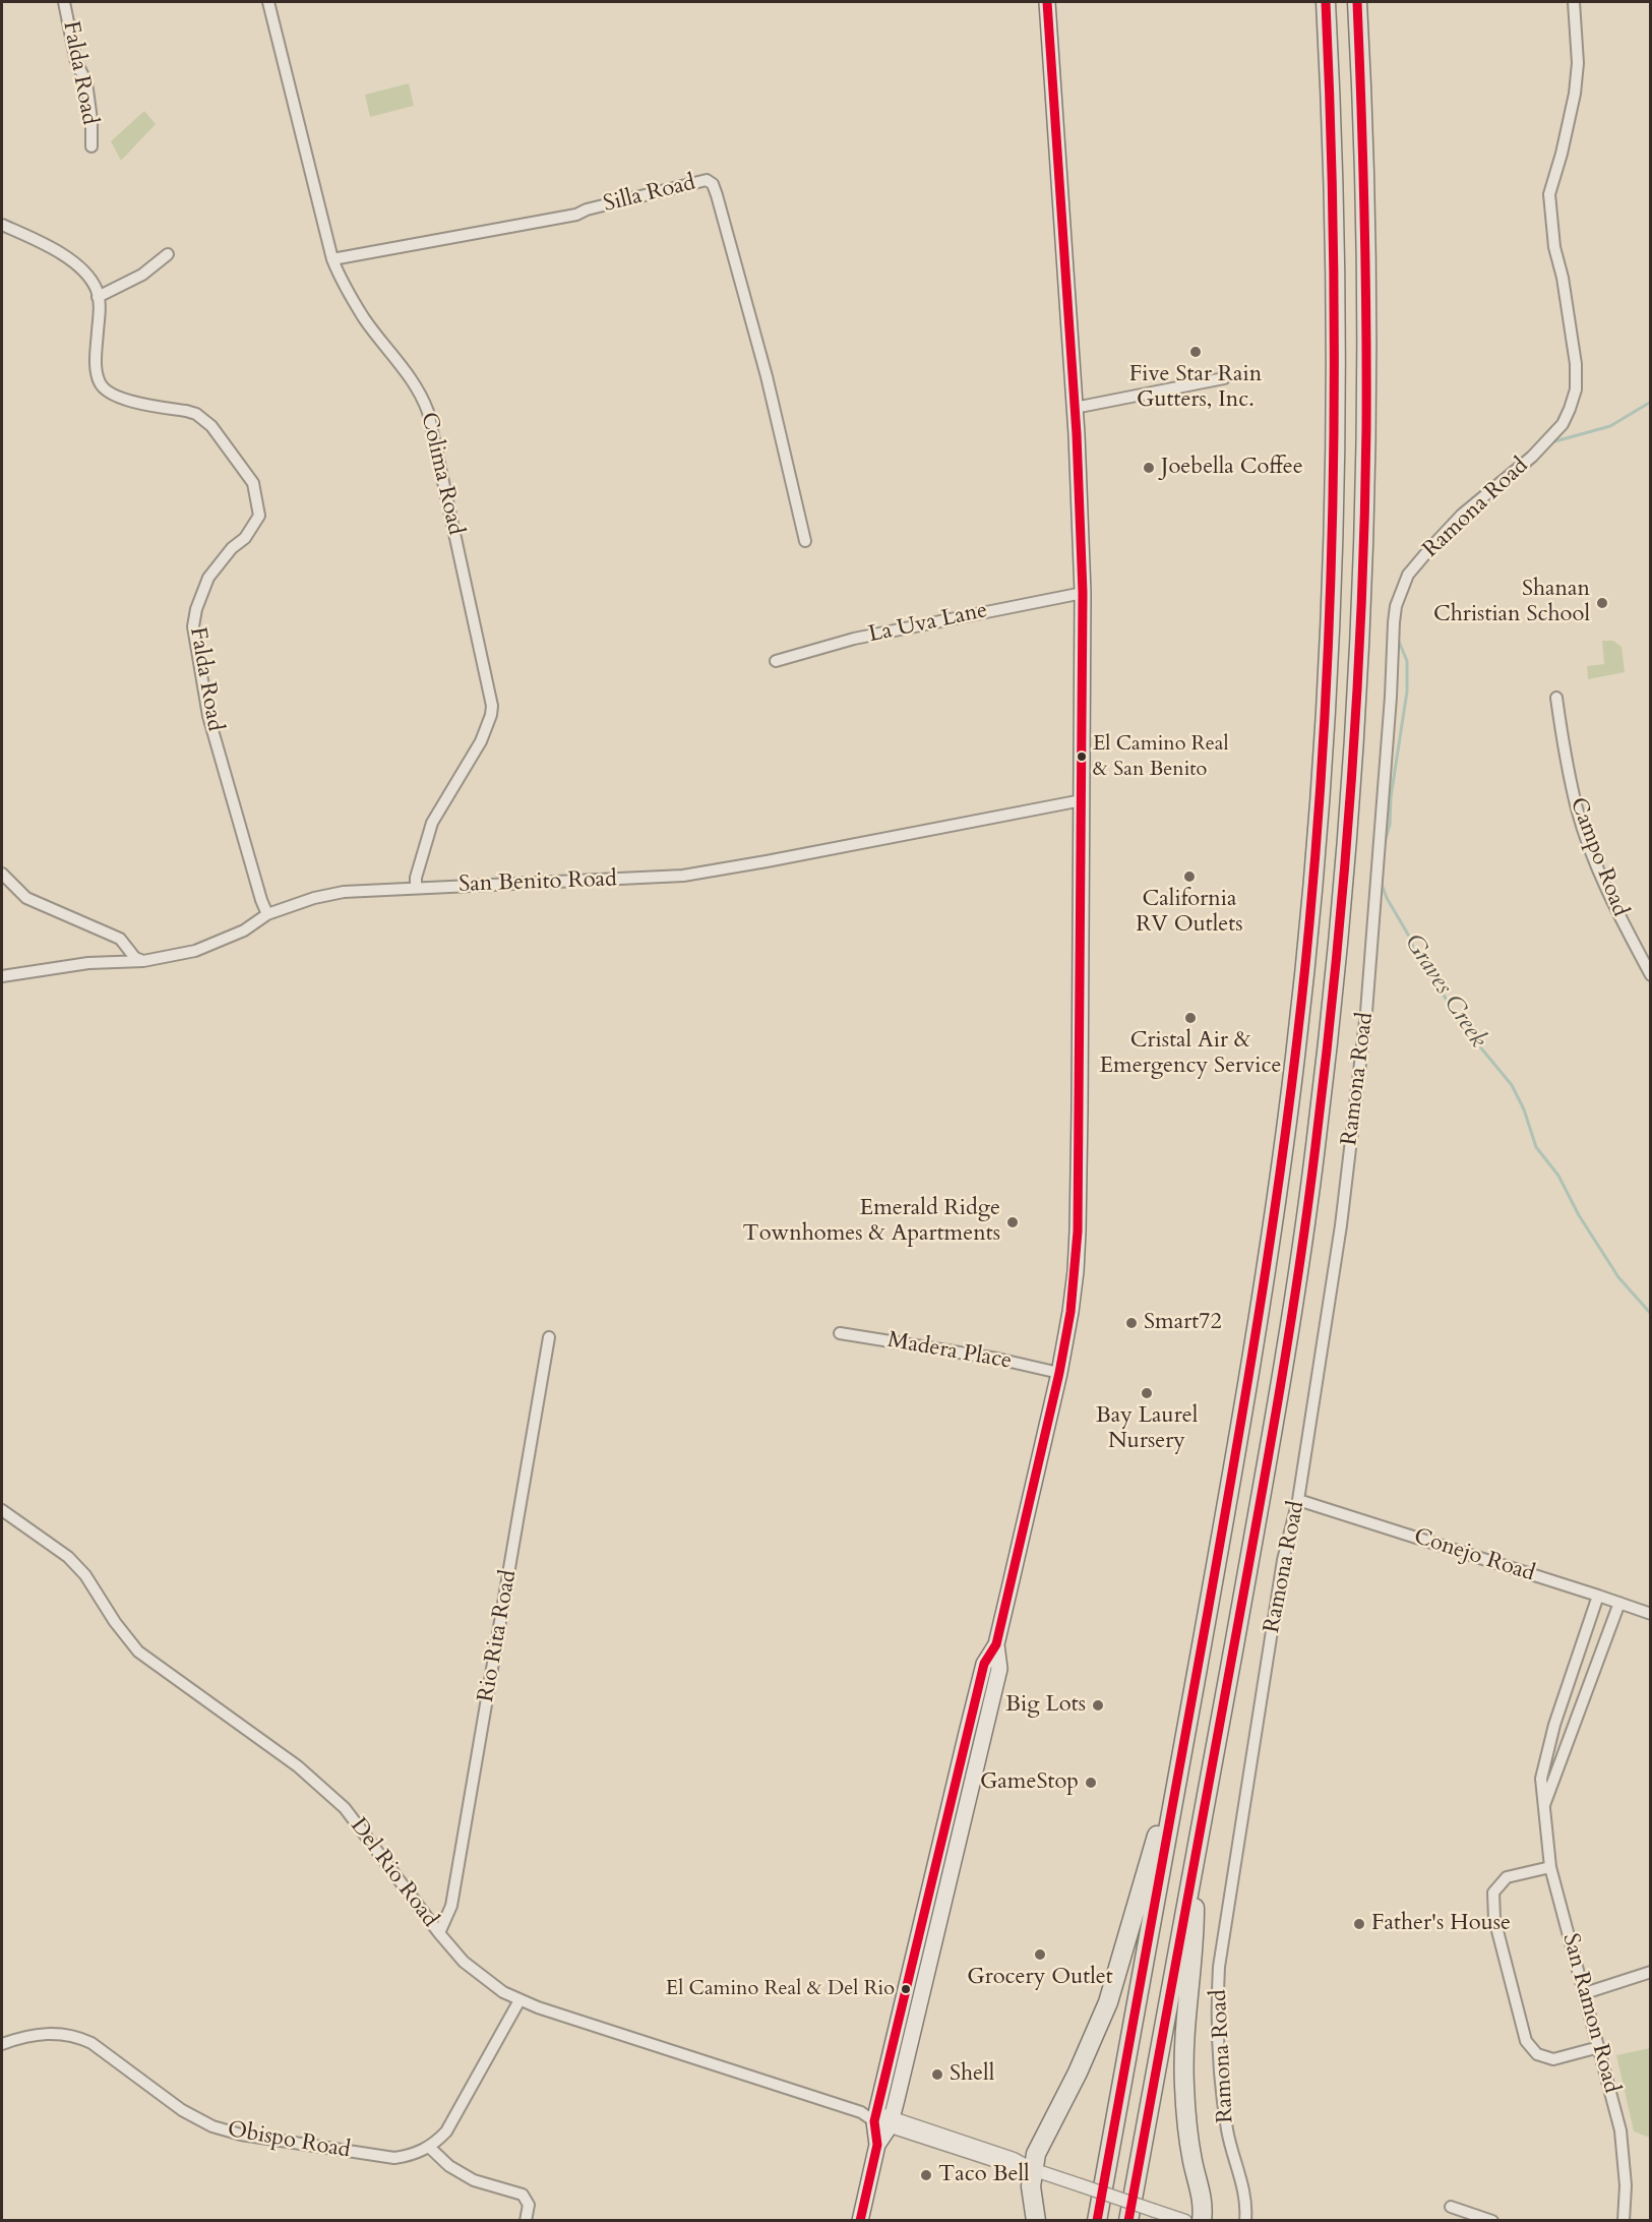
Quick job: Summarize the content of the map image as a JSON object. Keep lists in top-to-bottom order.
{
  "streets": {
    "street": [
      "Falda Road",
      "Silla Road",
      "Colima Road",
      "Ramona Road",
      "La Uva Lane",
      "Campo Road",
      "San Benito Road",
      "Madera Place",
      "Conejo Road",
      "Rio Rita Road",
      "Del Rio Road",
      "San Ramon Road",
      "Obispo Road"
    ]
  },
  "crossings": [
    ["Falda Road", "San Benito Road"],
    ["Silla Road", "Colima Road"],
    ["Colima Road", "San Benito Road"],
    ["Ramona Road", "Conejo Road"],
    ["Conejo Road", "San Ramon Road"],
    ["Rio Rita Road", "Del Rio Road"],
    ["Del Rio Road", "Obispo Road"]
  ],
  "water": ["Graves Creek"],
  "places": [
    "Five Star Rain Gutters, Inc.",
    "Joebella Coffee",
    "Shanan Christian School",
    "El Camino Real & San Benito",
    "California RV Outlets",
    "Cristal Air & Emergency Service",
    "Emerald Ridge Townhomes & Apartments",
    "Smart72",
    "Bay Laurel Nursery",
    "Big Lots",
    "GameStop",
    "Father's House",
    "Grocery Outlet",
    "El Camino Real & Del Rio",
    "Shell",
    "Taco Bell"
  ]
}
